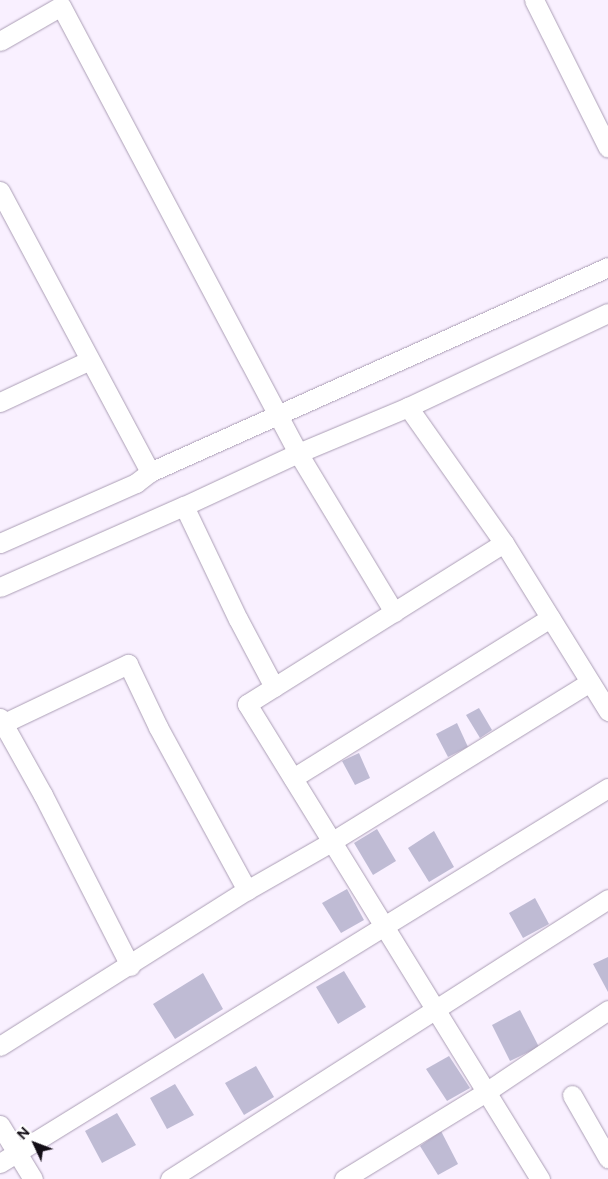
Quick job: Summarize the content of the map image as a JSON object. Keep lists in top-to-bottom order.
{
  "north": "top left"
}
